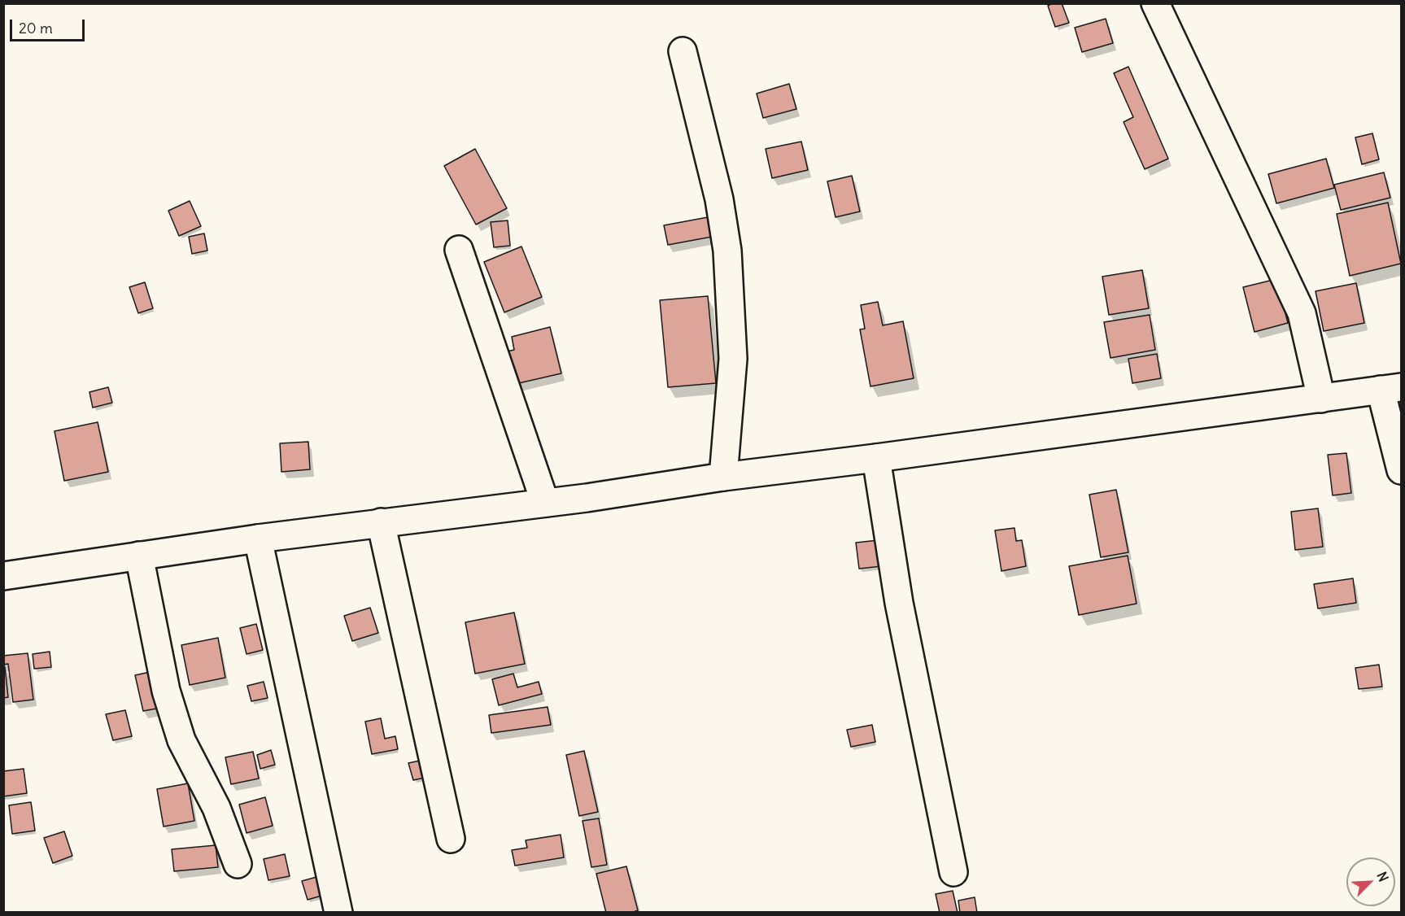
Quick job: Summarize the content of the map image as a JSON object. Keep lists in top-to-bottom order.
{
  "scale_bar": "20 m",
  "north": "top right"
}
